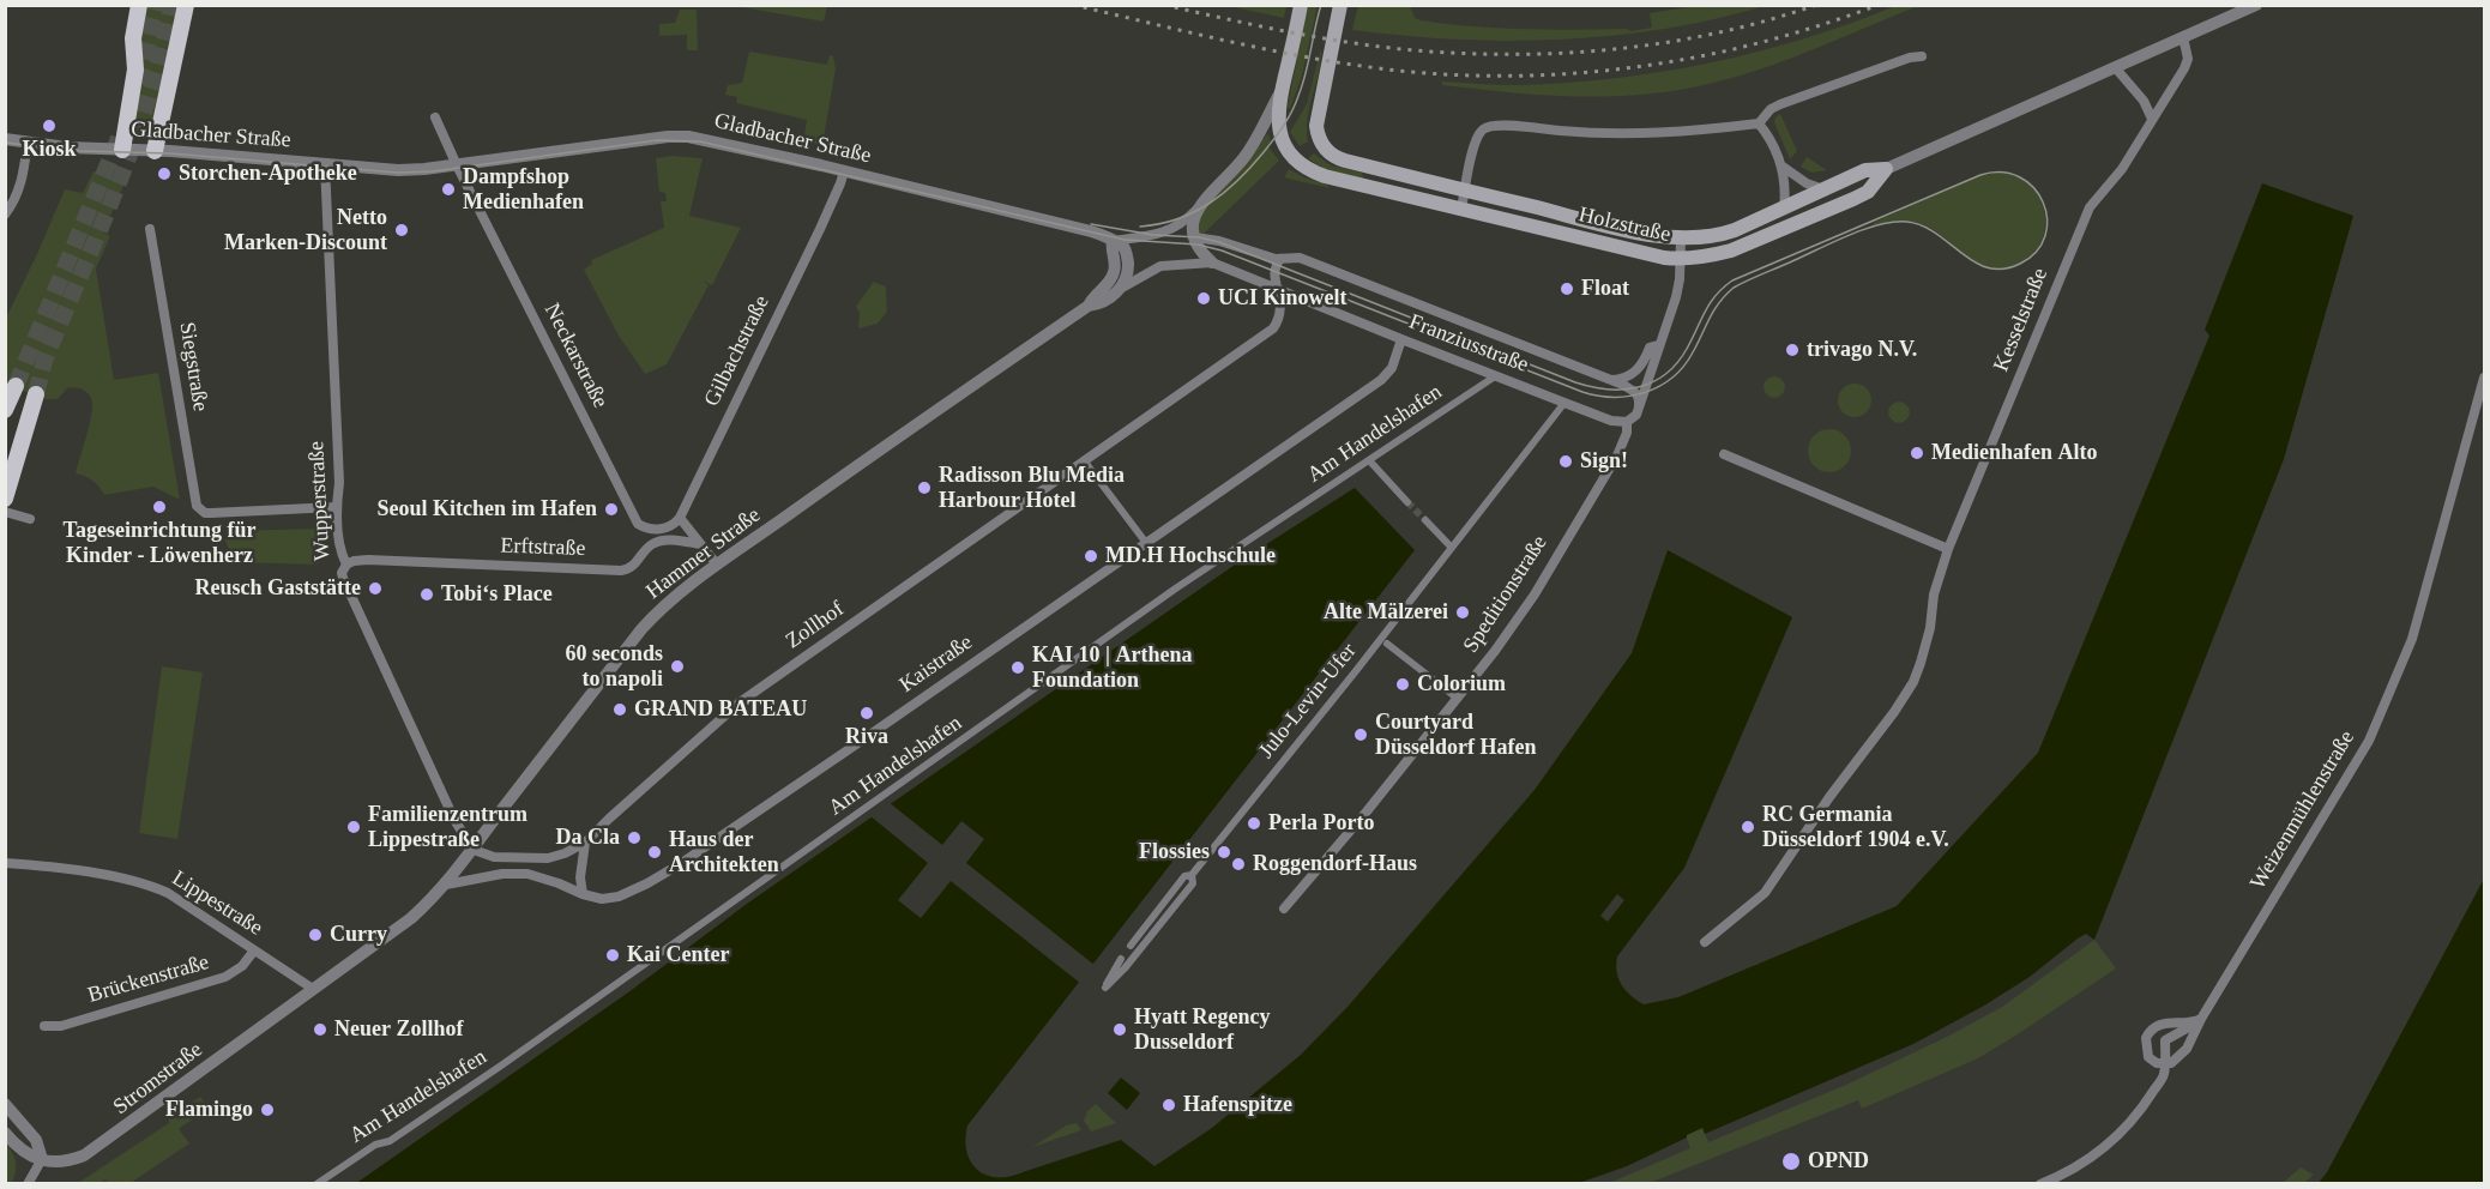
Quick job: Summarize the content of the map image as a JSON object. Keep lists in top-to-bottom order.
{
  "streets": {
    "main road": ["Holzstraße"],
    "street": [
      "Gladbacher Straße",
      "Kesselstraße",
      "Franziusstraße",
      "Gilbachstraße",
      "Neckarstraße",
      "Siegstraße",
      "Am Handelshafen",
      "Wupperstraße",
      "Erftstraße",
      "Hammer Straße",
      "Speditionstraße",
      "Zollhof",
      "Kaistraße",
      "Julo-Levin-Ufer",
      "Weizenmühlenstraße",
      "Lippestraße",
      "Brückenstraße",
      "Stromstraße"
    ]
  },
  "crossings": [
    ["Gladbacher Straße", "Gilbachstraße"],
    ["Gladbacher Straße", "Neckarstraße"],
    ["Gladbacher Straße", "Wupperstraße"],
    ["Gladbacher Straße", "Hammer Straße"],
    ["Holzstraße", "Kesselstraße"],
    ["Franziusstraße", "Am Handelshafen"],
    ["Franziusstraße", "Hammer Straße"],
    ["Franziusstraße", "Speditionstraße"],
    ["Franziusstraße", "Zollhof"],
    ["Franziusstraße", "Kaistraße"],
    ["Franziusstraße", "Julo-Levin-Ufer"],
    ["Gilbachstraße", "Neckarstraße"],
    ["Siegstraße", "Wupperstraße"],
    ["Wupperstraße", "Erftstraße"],
    ["Wupperstraße", "Hammer Straße"],
    ["Wupperstraße", "Zollhof"],
    ["Hammer Straße", "Zollhof"],
    ["Hammer Straße", "Kaistraße"],
    ["Hammer Straße", "Lippestraße"],
    ["Hammer Straße", "Stromstraße"],
    ["Lippestraße", "Brückenstraße"],
    ["Lippestraße", "Stromstraße"]
  ],
  "places": [
    "Kiosk",
    "Storchen-Apotheke",
    "Dampfshop Medienhafen",
    "Netto Marken-Discount",
    "Float",
    "UCI Kinowelt",
    "trivago N.V.",
    "Medienhafen Alto",
    "Sign!",
    "Radisson Blu Media Harbour Hotel",
    "Tageseinrichtung für Kinder - Löwenherz",
    "Seoul Kitchen im Hafen",
    "MD.H Hochschule",
    "Reusch Gaststätte",
    "Tobi‘s Place",
    "Alte Mälzerei",
    "60 seconds to napoli",
    "KAI 10 | Arthena Foundation",
    "Colorium",
    "GRAND BATEAU",
    "Riva",
    "Courtyard Düsseldorf Hafen",
    "Perla Porto",
    "Familienzentrum Lippestraße",
    "RC Germania Düsseldorf 1904 e.V.",
    "Da Cla",
    "Haus der Architekten",
    "Flossies",
    "Roggendorf-Haus",
    "Curry",
    "Kai Center",
    "Neuer Zollhof",
    "Hyatt Regency Dusseldorf",
    "Hafenspitze",
    "Flamingo",
    "OPND"
  ]
}
